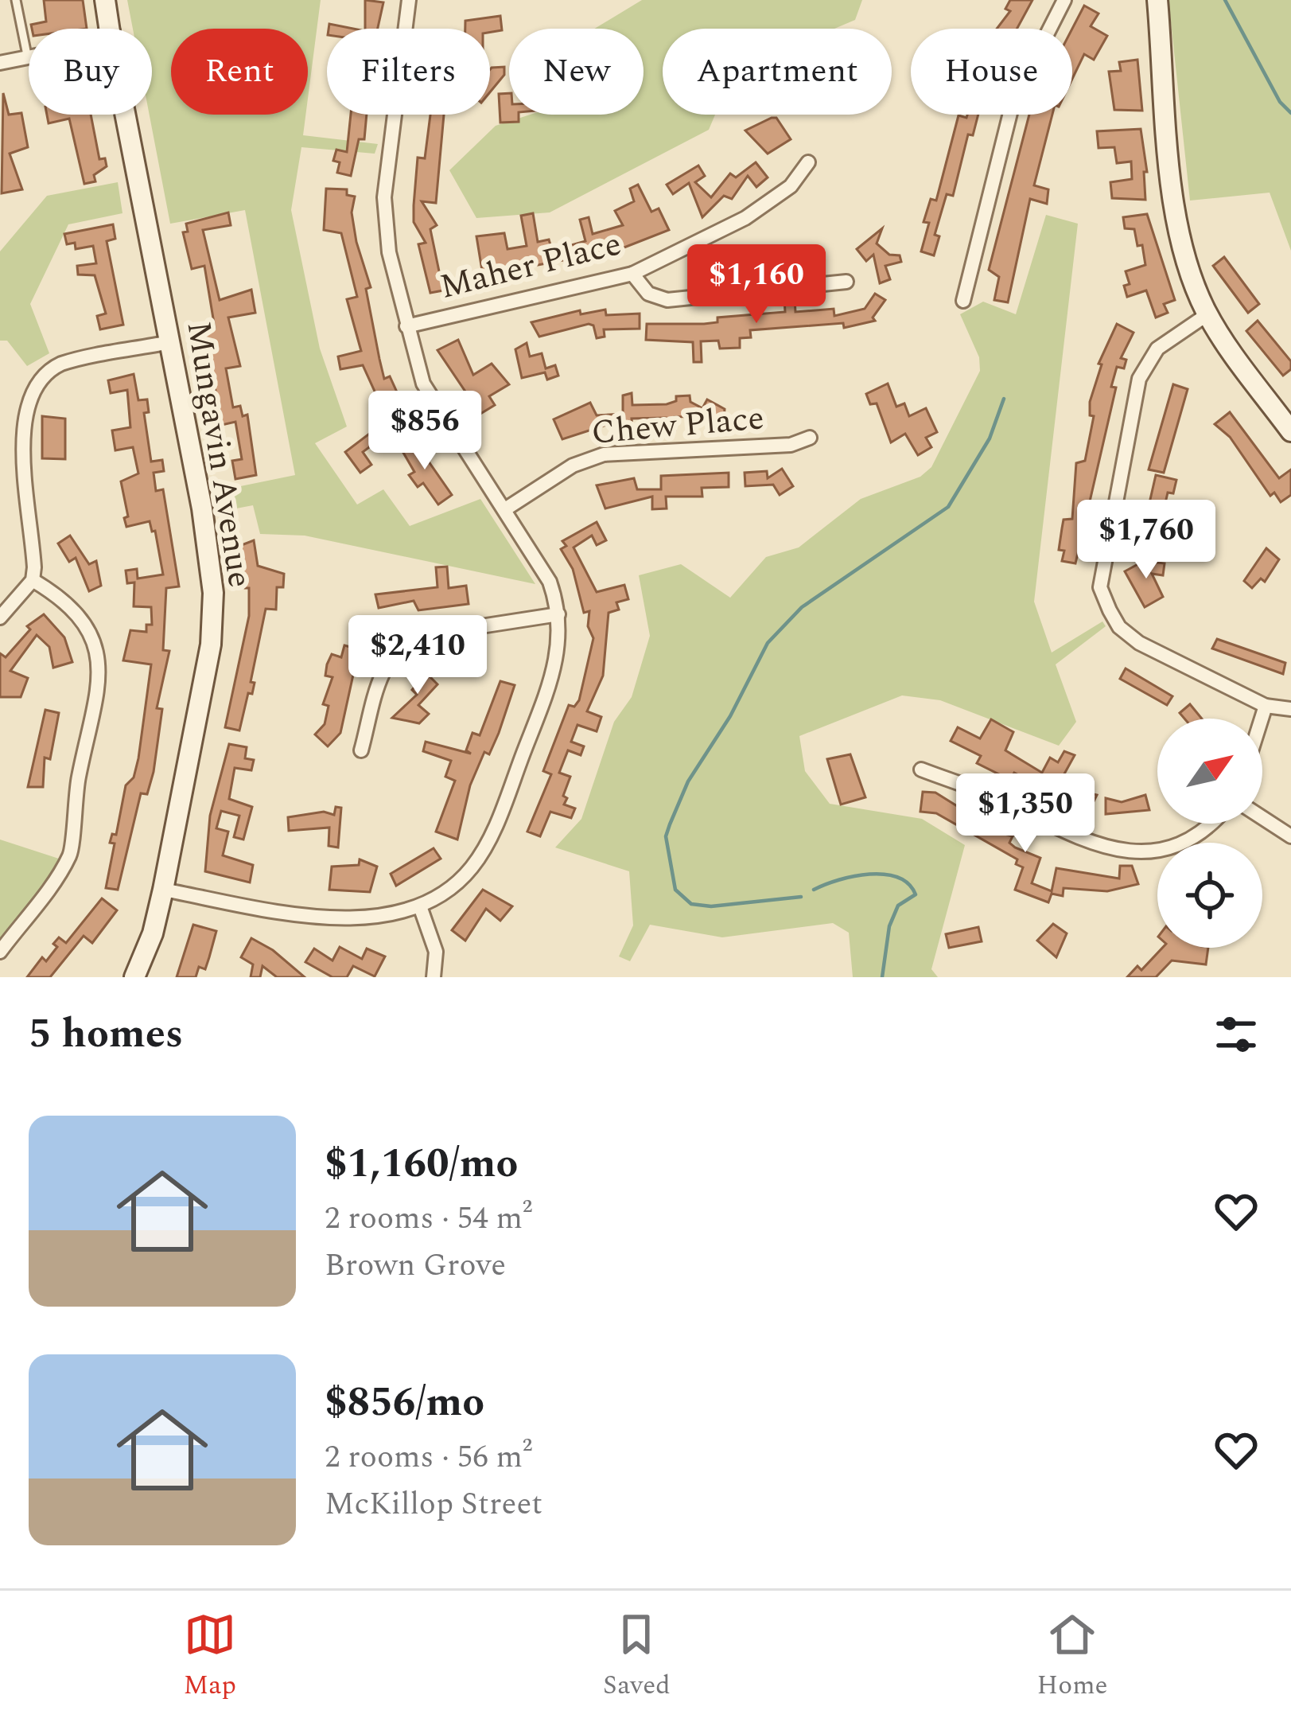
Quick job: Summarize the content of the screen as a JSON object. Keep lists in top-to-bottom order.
{
  "streets": {
    "main road": ["Mungavin Avenue"],
    "street": ["Maher Place", "Chew Place"]
  },
  "north": "top right",
  "page": {
    "chip": [
      "Buy",
      "Rent",
      "Filters",
      "New",
      "Apartment",
      "House"
    ],
    "price": [
      "$1,160",
      "$856",
      "$1,760",
      "$2,410",
      "$1,350"
    ],
    "heading": "5 homes",
    "list": [
      {
        "name": "$1,160/mo",
        "note": "2 rooms · 54 m² · Brown Grove"
      },
      {
        "name": "$856/mo",
        "note": "2 rooms · 56 m² · McKillop Street"
      }
    ],
    "tabs": ["Map", "Saved", "Home"]
  }
}
